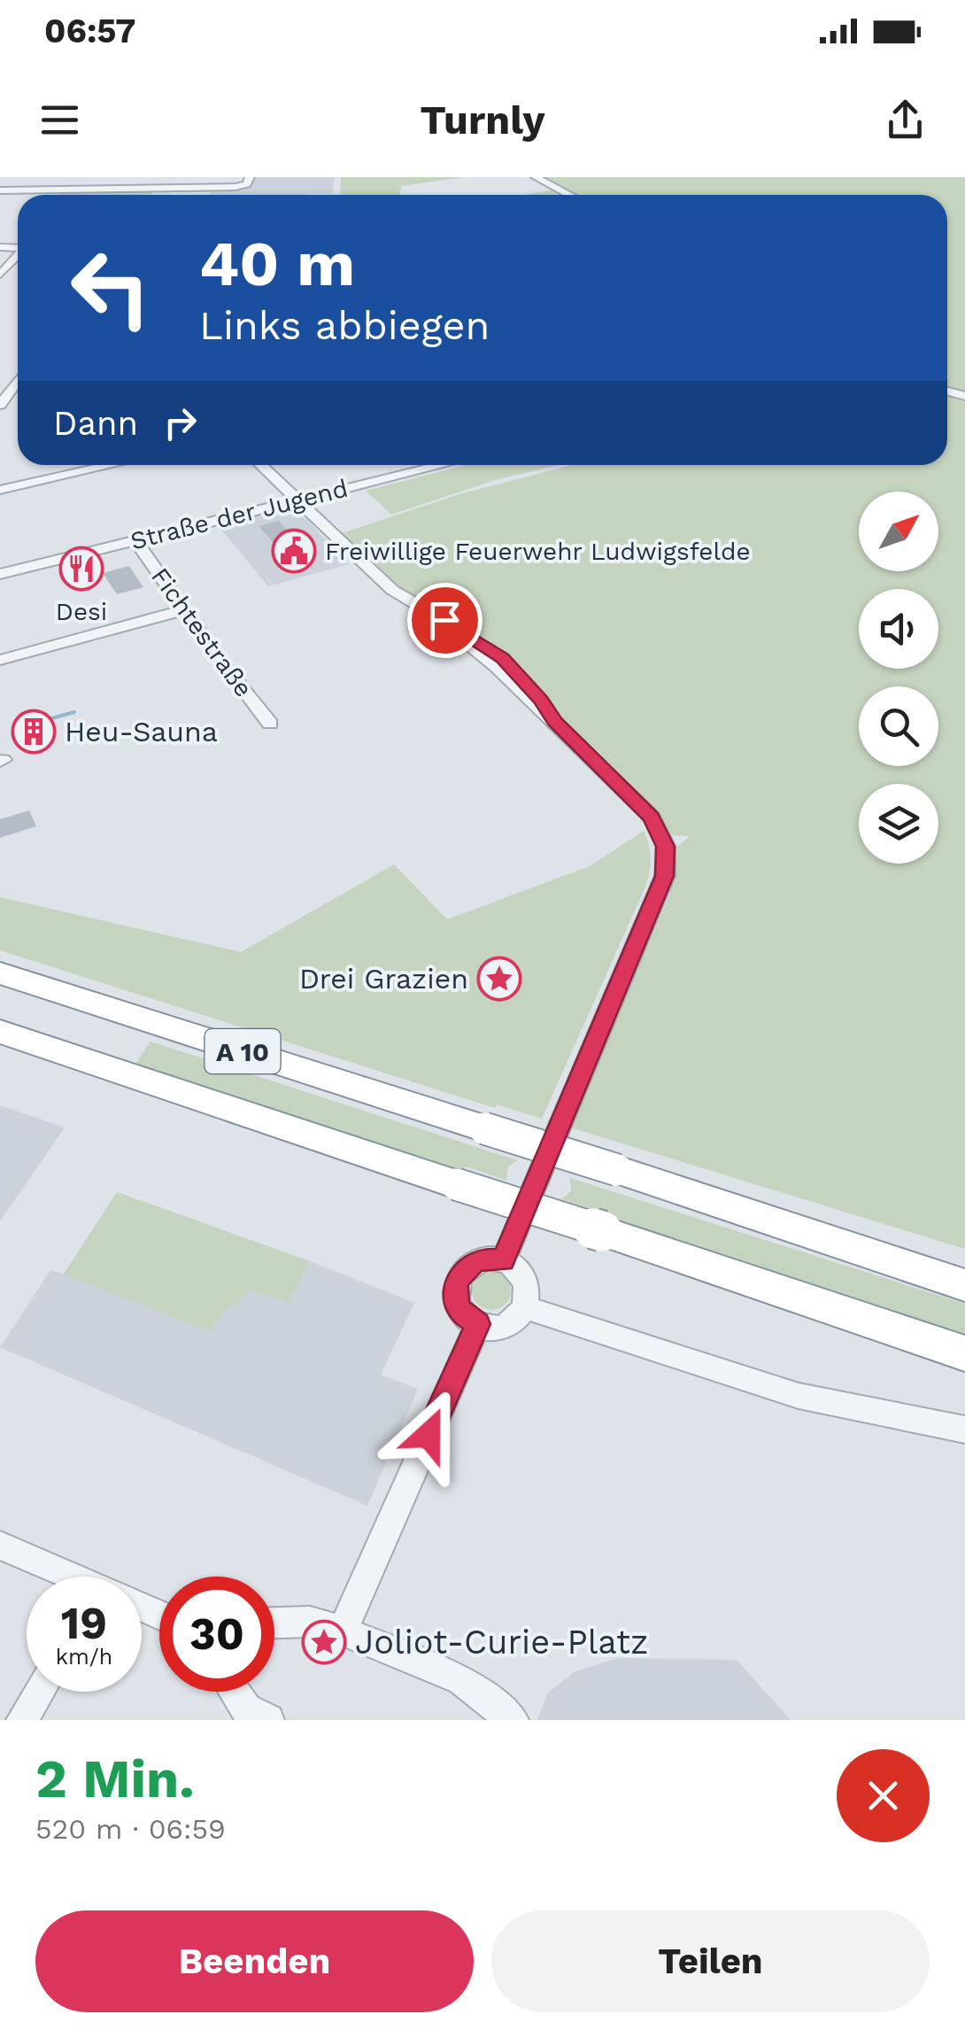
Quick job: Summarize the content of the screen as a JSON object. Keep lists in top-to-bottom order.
{
  "streets": {
    "highway": ["A 10"],
    "street": ["Straße der Jugend", "Fichtestraße"]
  },
  "crossings": [
    ["Straße der Jugend", "Fichtestraße"]
  ],
  "places": {
    "public building": ["Freiwillige Feuerwehr Ludwigsfelde"],
    "restaurant": ["Desi"],
    "building": ["Heu-Sauna"],
    "place": ["Drei Grazien", "Joliot-Curie-Platz"]
  },
  "north": "top right",
  "page": {
    "status": "06:57",
    "header": "Turnly",
    "turn": ["40 m", "Links abbiegen"],
    "then": "Dann",
    "speed": "19 km/h",
    "limit": "30",
    "heading": ["2 Min.", "520 m · 06:59"],
    "buttons": ["Beenden", "Teilen"]
  }
}
